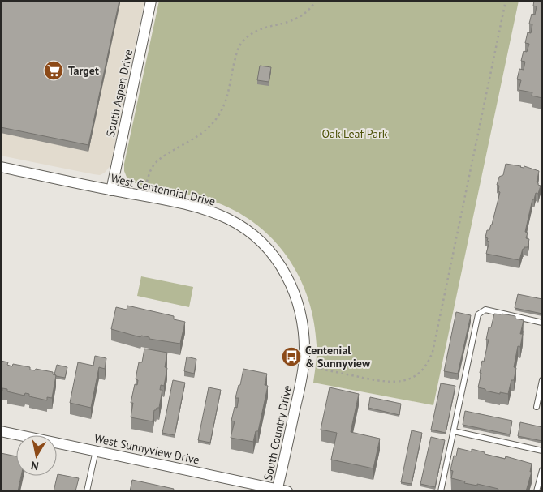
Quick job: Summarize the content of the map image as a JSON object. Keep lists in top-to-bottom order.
{
  "streets": {
    "street": [
      "South Aspen Drive",
      "West Centennial Drive",
      "South Country Drive",
      "West Sunnyview Drive"
    ]
  },
  "crossings": [
    ["South Aspen Drive", "West Centennial Drive"],
    ["West Centennial Drive", "South Country Drive"],
    ["South Country Drive", "West Sunnyview Drive"]
  ],
  "parks": ["Oak Leaf Park"],
  "places": {
    "supermarket": ["Target"],
    "bus stop": ["Centenial & Sunnyview"]
  },
  "north": "bottom"
}
